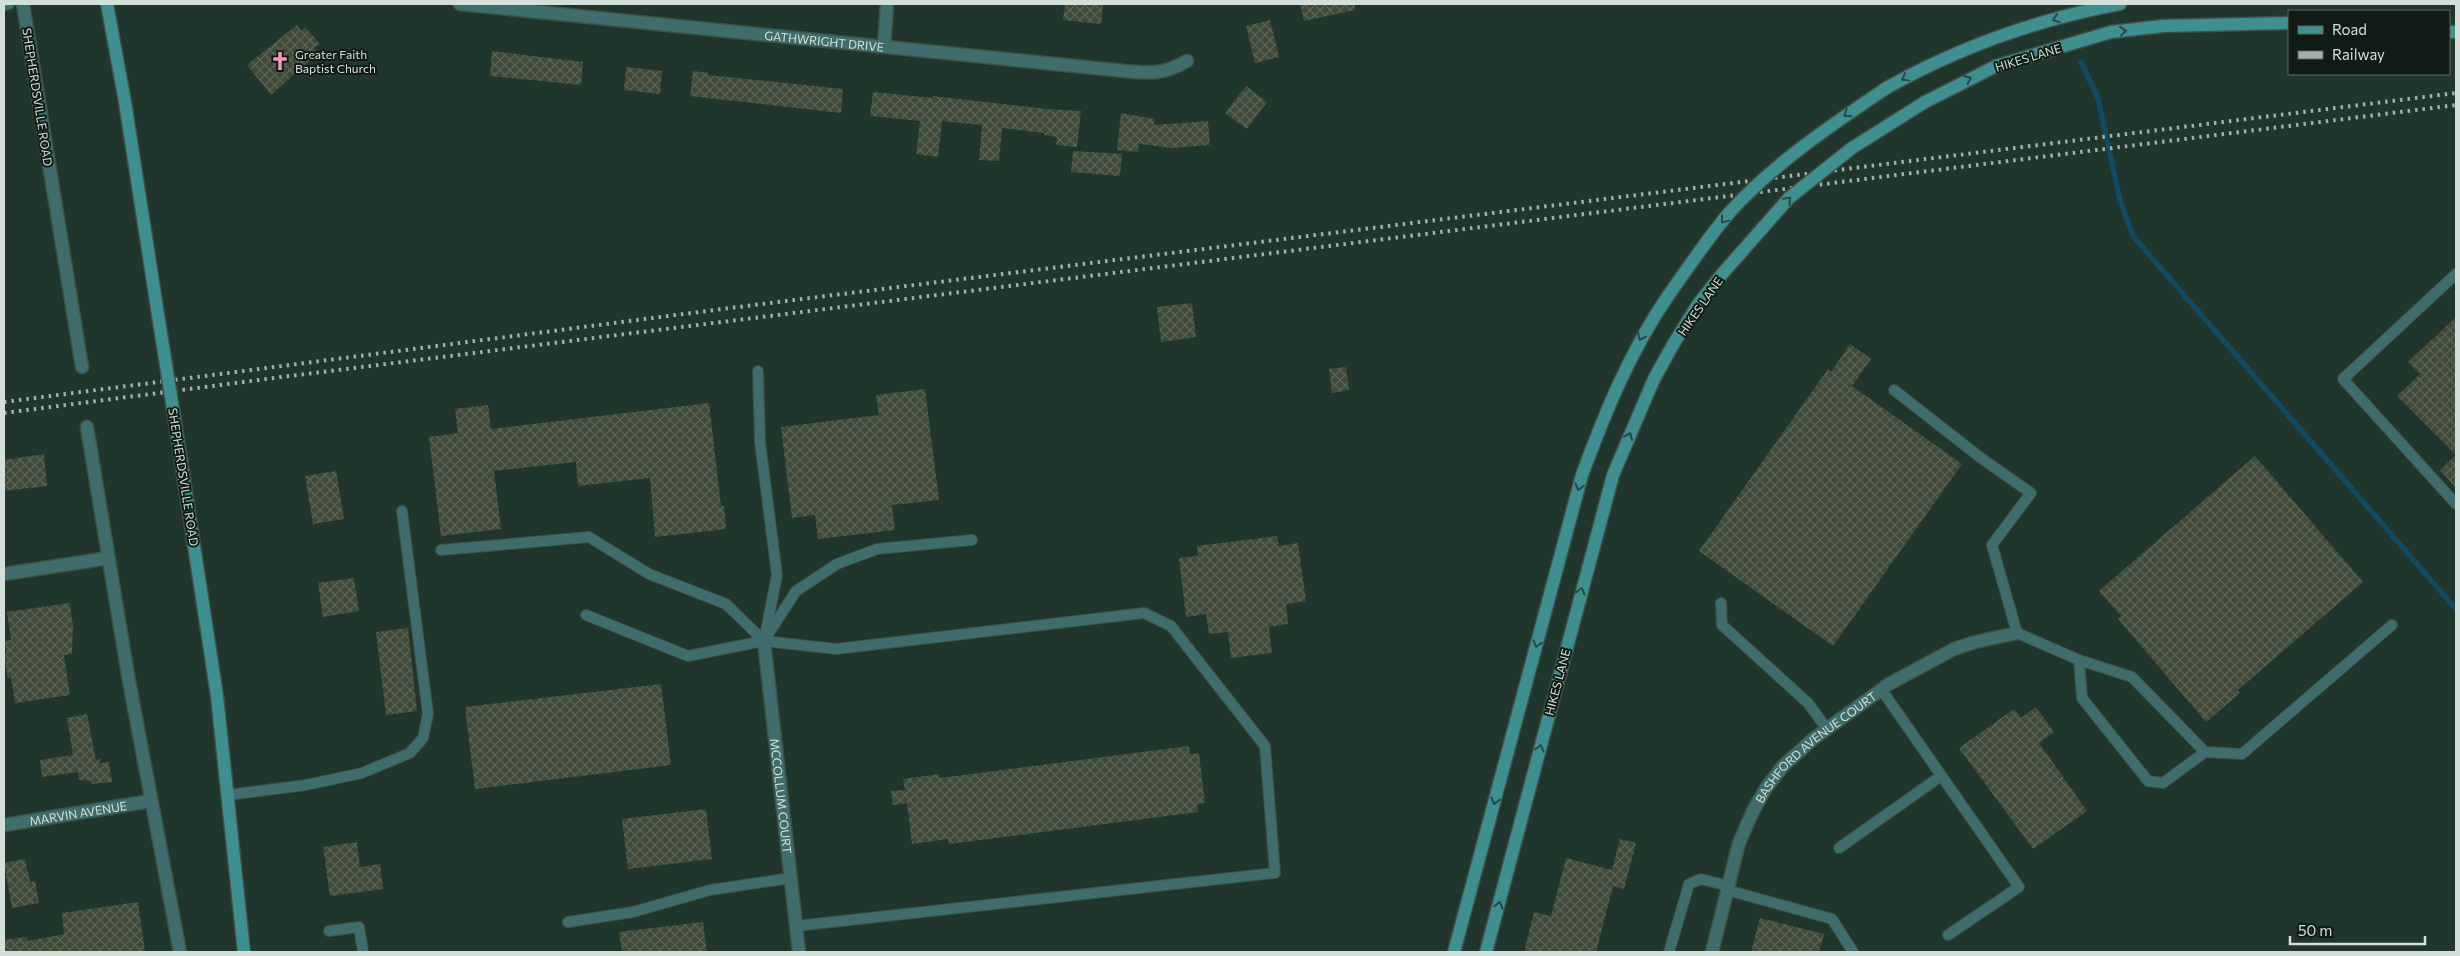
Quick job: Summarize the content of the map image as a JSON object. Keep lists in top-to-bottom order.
{
  "streets": {
    "street": [
      "GATHWRIGHT DRIVE",
      "HIKES LANE",
      "SHEPHERDSVILLE ROAD",
      "BASHFORD AVENUE COURT",
      "MCCOLLUM COURT",
      "MARVIN AVENUE"
    ]
  },
  "places": {
    "church": ["Greater Faith Baptist Church"]
  },
  "legend": ["Road", "Railway"],
  "scale_bar": "50 m"
}
